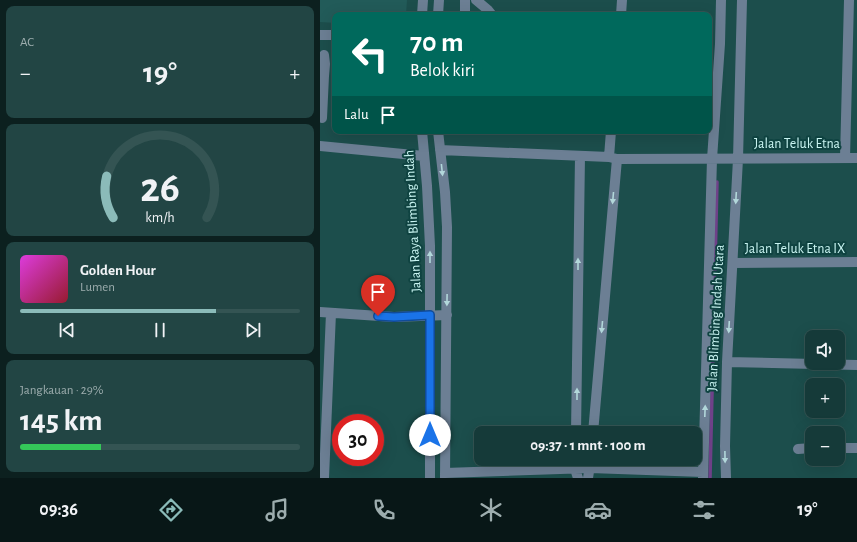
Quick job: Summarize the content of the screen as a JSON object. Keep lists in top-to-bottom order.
{
  "streets": {
    "street": [
      "Jalan Teluk Etna",
      "Jalan Raya Blimbing Indah",
      "Jalan Teluk Etna IX",
      "Jalan Blimbing Indah Utara"
    ]
  },
  "crossings": [
    ["Jalan Teluk Etna", "Jalan Blimbing Indah Utara"],
    ["Jalan Teluk Etna IX", "Jalan Blimbing Indah Utara"]
  ],
  "page": {
    "tile": [
      "AC",
      ["Jangkauan · 29%", "145 km"]
    ],
    "turn": ["70 m", "Belok kiri"],
    "heat": ["−", "19°", "+"],
    "then": "Lalu",
    "song": ["Golden Hour", "Lumen"],
    "map_buttons": ["+", "−"],
    "limit": "30",
    "trip": "09:37 · 1 mnt · 100 m",
    "tabs": ["09:36", "19°"],
    "gauge": ["26", "km/h"]
  }
}
